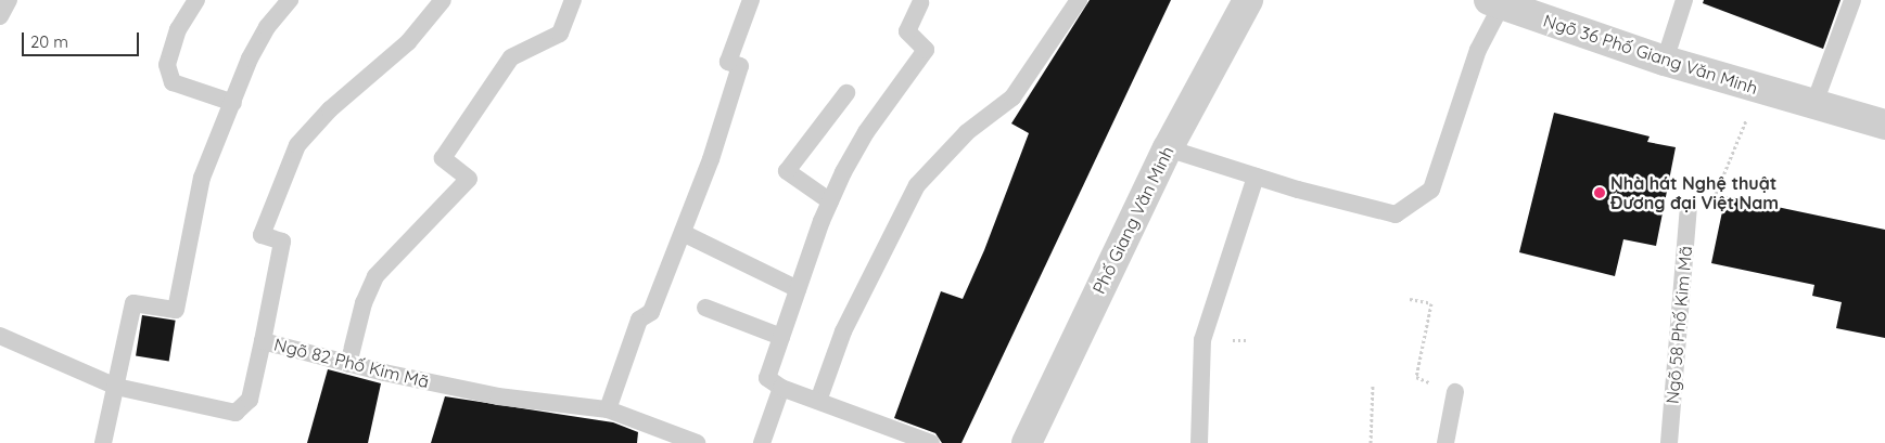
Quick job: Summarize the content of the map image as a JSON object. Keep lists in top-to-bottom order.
{
  "streets": {
    "street": ["Ngõ 36 Phố Giang Văn Minh", "Phố Giang Văn Minh"],
    "lane": ["Ngõ 58 Phố Kim Mã", "Ngõ 82 Phố Kim Mã"]
  },
  "places": ["Nhà hát Nghệ thuật Đương đại Việt Nam"],
  "scale_bar": "20 m"
}
